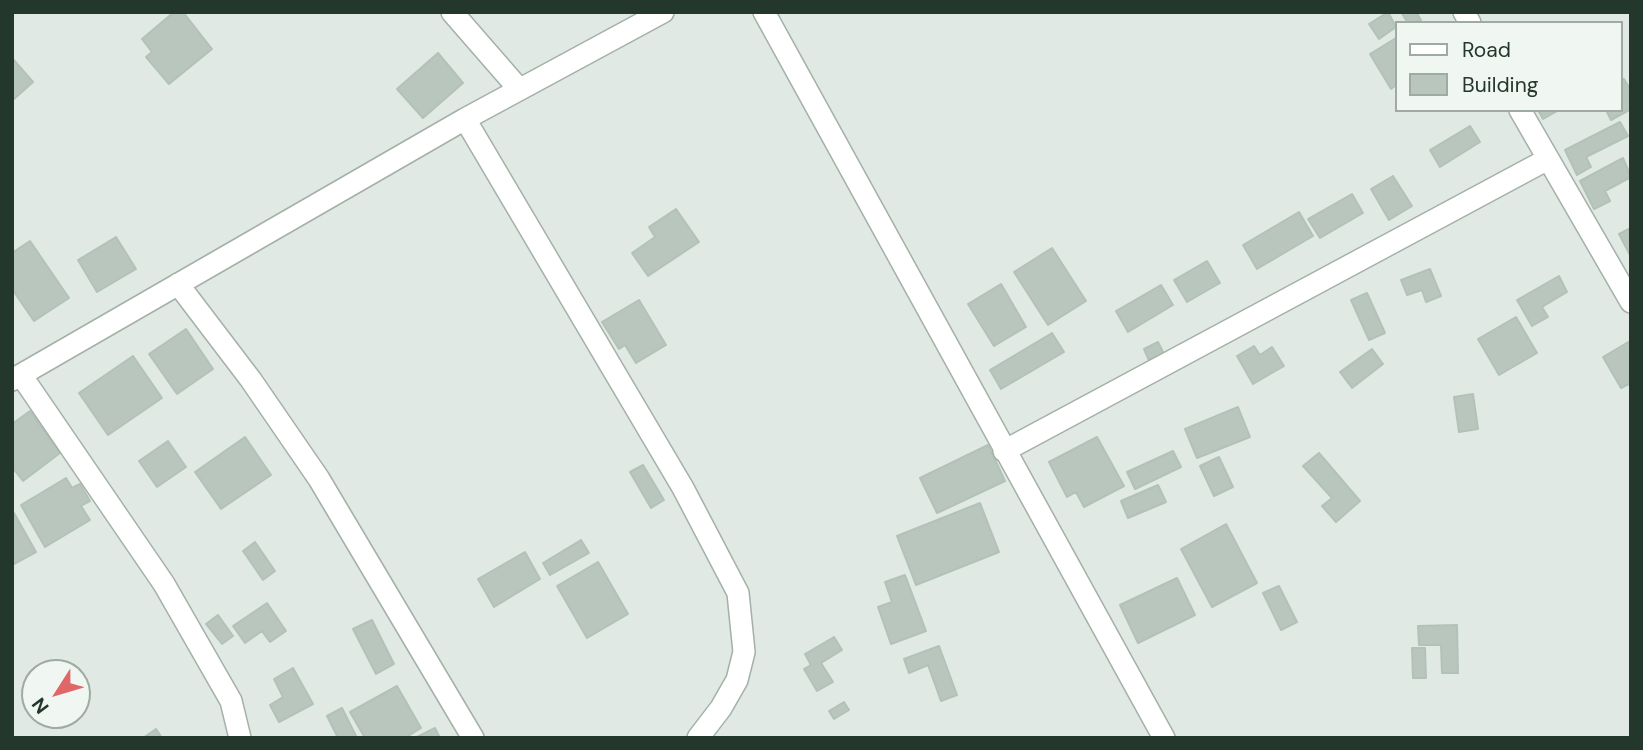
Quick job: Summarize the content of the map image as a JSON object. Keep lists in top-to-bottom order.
{
  "legend": ["Road", "Building"],
  "north": "bottom left"
}
